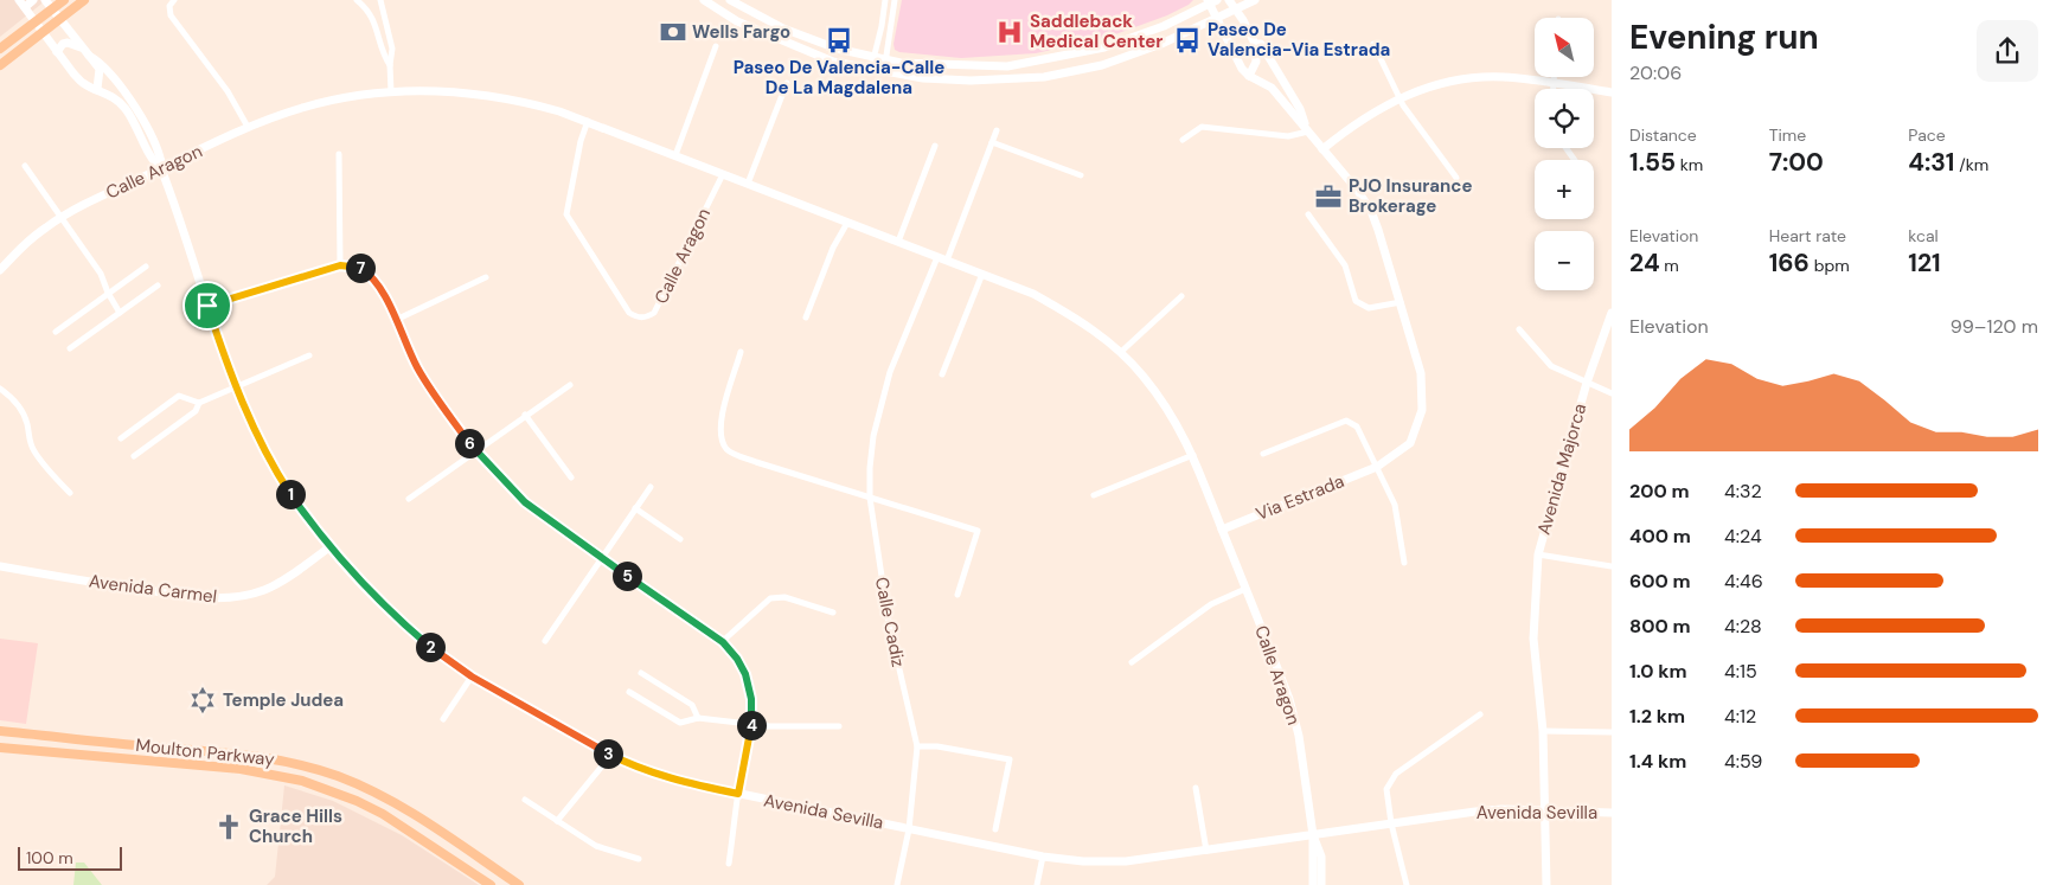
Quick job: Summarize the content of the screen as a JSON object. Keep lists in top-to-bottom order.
{
  "streets": {
    "main road": ["Moulton Parkway"],
    "street": [
      "Calle Aragon",
      "Avenida Majorca",
      "Via Estrada",
      "Avenida Carmel",
      "Calle Cadiz",
      "Avenida Sevilla"
    ]
  },
  "crossings": [
    ["Calle Aragon", "Via Estrada"],
    ["Calle Aragon", "Calle Cadiz"],
    ["Calle Aragon", "Avenida Sevilla"],
    ["Avenida Majorca", "Avenida Sevilla"],
    ["Avenida Carmel", "Avenida Sevilla"],
    ["Calle Cadiz", "Avenida Sevilla"]
  ],
  "places": {
    "bank": ["Wells Fargo"],
    "hospital": ["Saddleback Medical Center"],
    "bus stop": ["Paseo De Valencia-Calle De La Magdalena", "Paseo De Valencia-Via Estrada"],
    "office": ["PJO Insurance Brokerage"],
    "synagogue": ["Temple Judea"],
    "church": ["Grace Hills Church"]
  },
  "scale_bar": "100 m",
  "north": "top left",
  "page": {
    "heading": ["Evening run", "20:06"],
    "map_buttons": ["+", "−"],
    "stats": [
      ["Distance", "1.55 km"],
      ["Time", "7:00"],
      ["Pace", "4:31 /km"],
      ["Elevation", "24 m"],
      ["Heart rate", "166 bpm"],
      ["kcal", "121"]
    ],
    "pins": [
      "7",
      "6",
      "1",
      "5",
      "2",
      "4",
      "3"
    ],
    "chart": ["Elevation", "99–120 m"],
    "list": [
      {
        "name": "200 m",
        "note": "4:32"
      },
      {
        "name": "400 m",
        "note": "4:24"
      },
      {
        "name": "600 m",
        "note": "4:46"
      },
      {
        "name": "800 m",
        "note": "4:28"
      },
      {
        "name": "1.0 km",
        "note": "4:15"
      },
      {
        "name": "1.2 km",
        "note": "4:12"
      },
      {
        "name": "1.4 km",
        "note": "4:59"
      }
    ],
    "scale": "100 m"
  }
}
